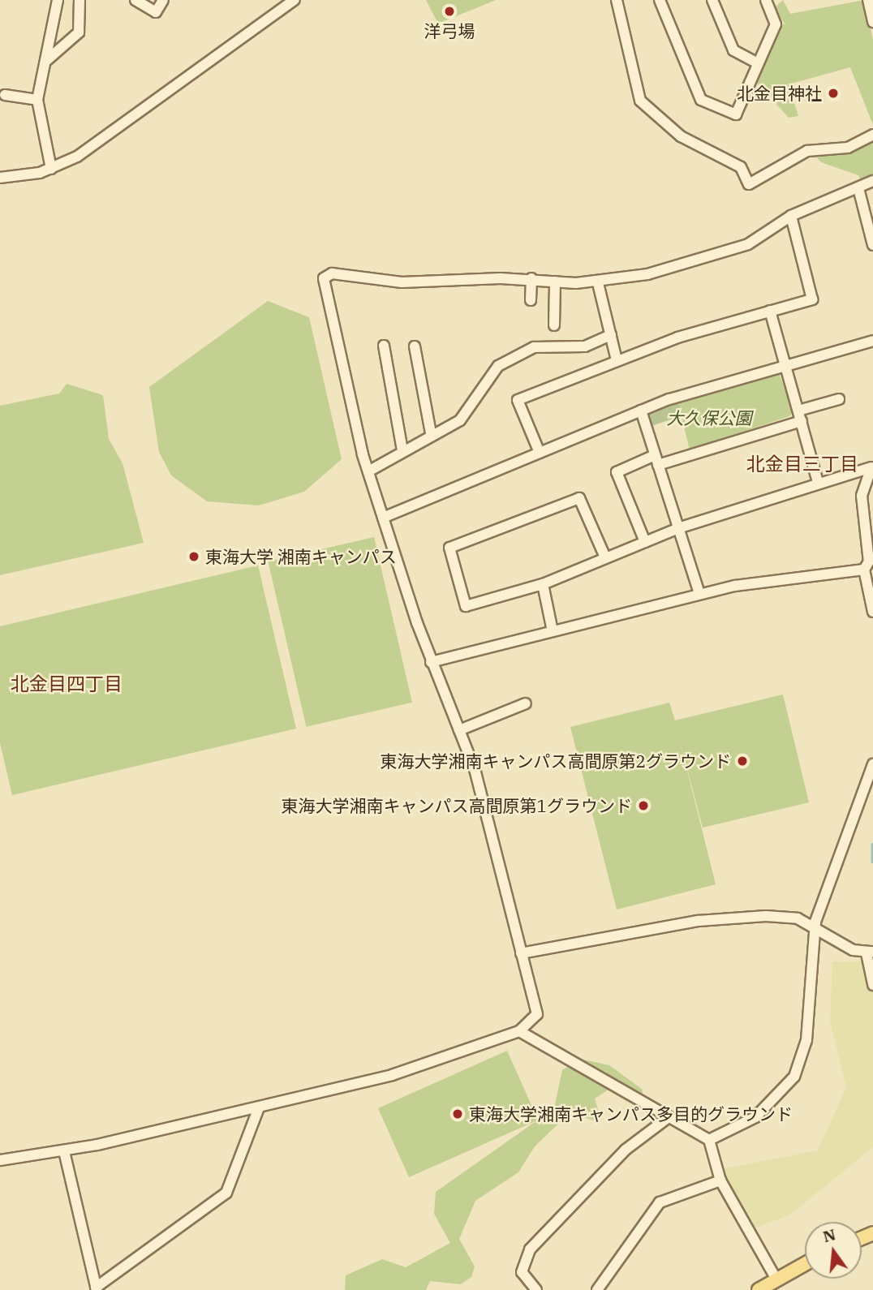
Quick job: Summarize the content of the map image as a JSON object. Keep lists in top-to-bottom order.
{
  "districts": ["北金目三丁目", "北金目四丁目"],
  "parks": ["大久保公園"],
  "places": [
    "洋弓場",
    "北金目神社",
    "東海大学 湘南キャンパス",
    "東海大学湘南キャンパス高間原第2グラウンド",
    "東海大学湘南キャンパス高間原第1グラウンド",
    "東海大学湘南キャンパス多目的グラウンド"
  ],
  "north": "top"
}
